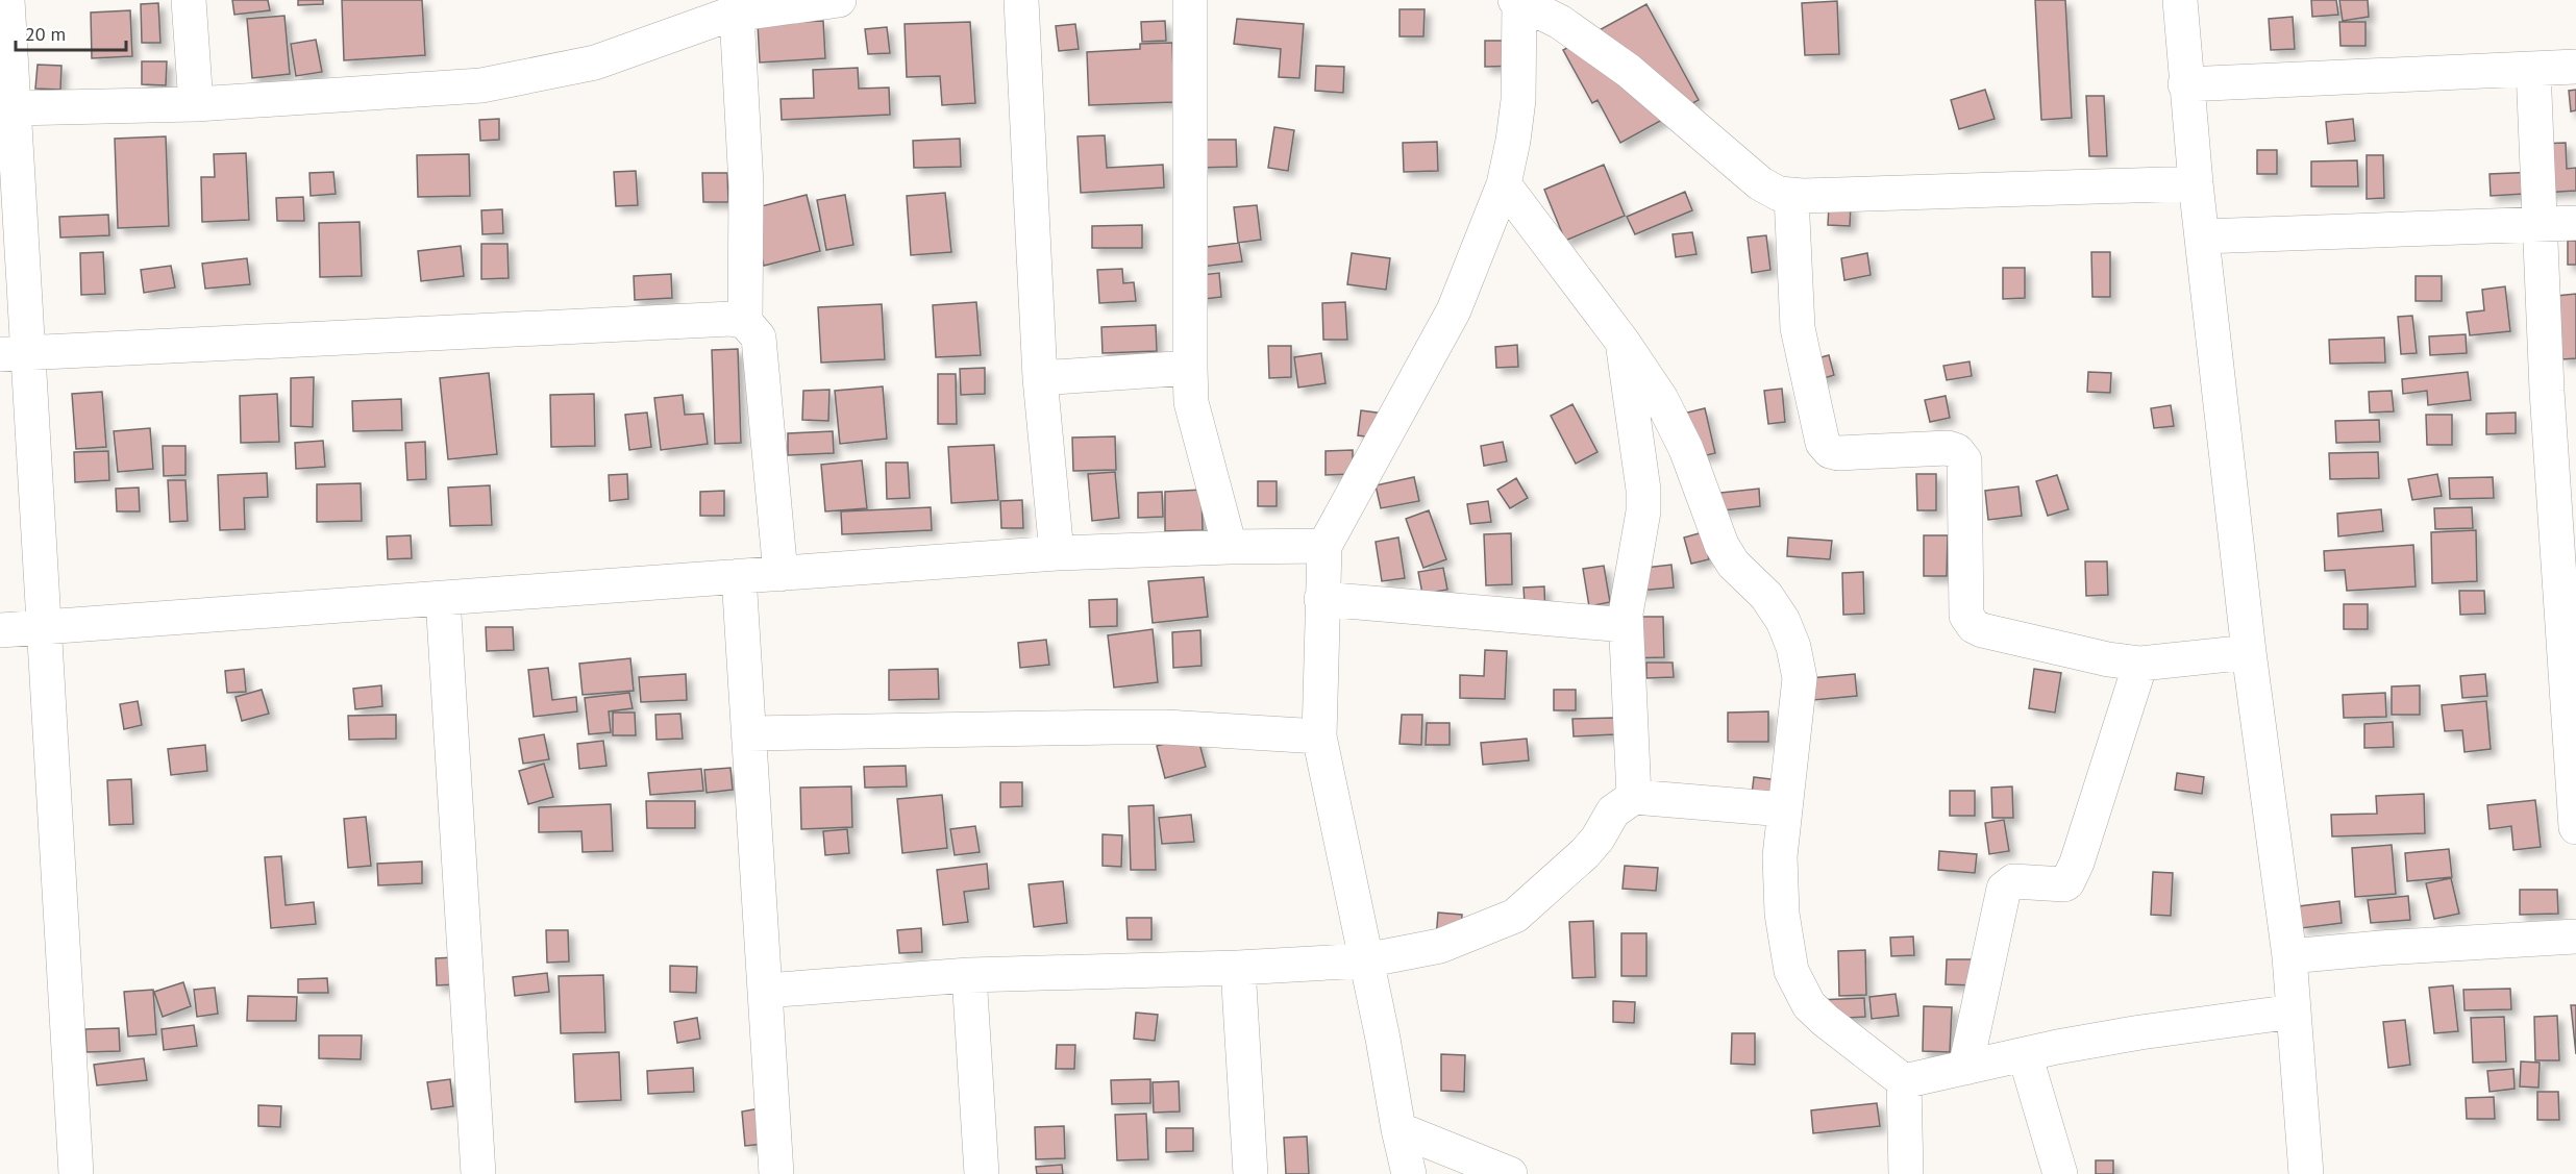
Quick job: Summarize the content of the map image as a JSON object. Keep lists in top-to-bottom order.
{
  "scale_bar": "20 m"
}
